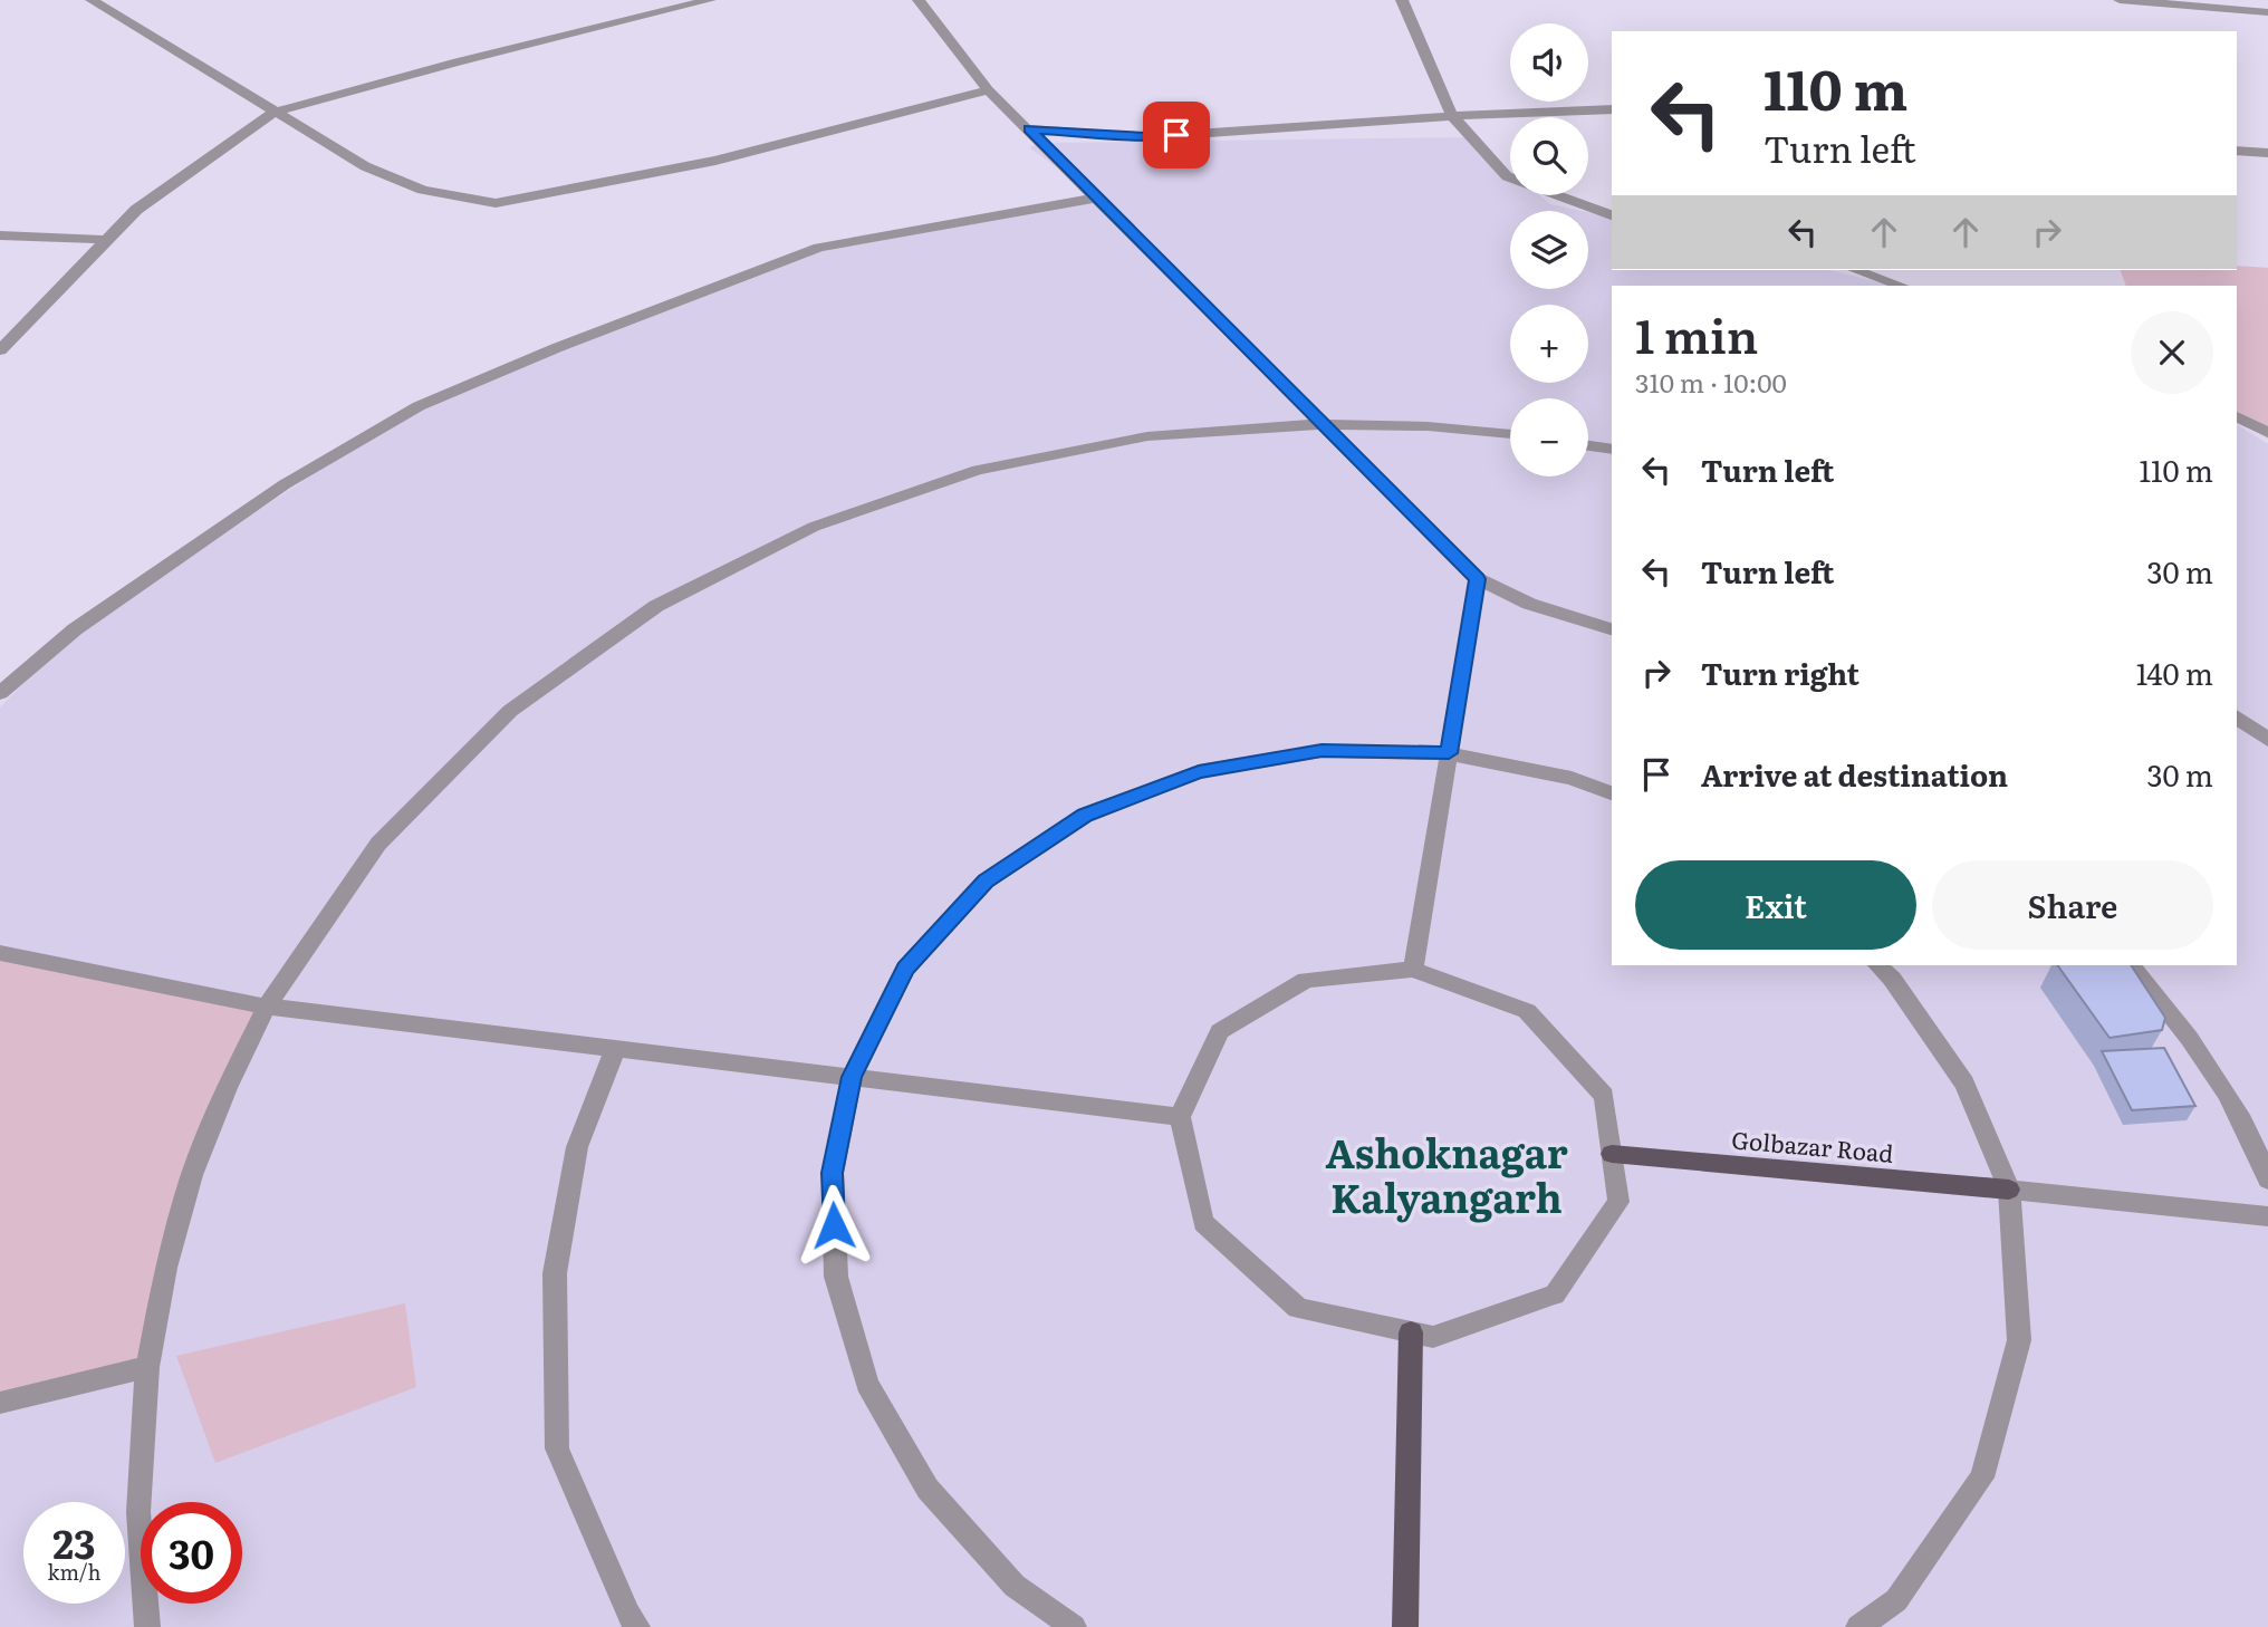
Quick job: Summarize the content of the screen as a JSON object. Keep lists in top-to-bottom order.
{
  "streets": {
    "main road": ["Golbazar Road"]
  },
  "districts": ["Ashoknagar Kalyangarh"],
  "page": {
    "map_buttons": ["+", "−"],
    "turn": ["110 m", "Turn left"],
    "heading": ["1 min", "310 m · 10:00"],
    "list": [
      {
        "name": "Turn left",
        "value": "110 m"
      },
      {
        "name": "Turn left",
        "value": "30 m"
      },
      {
        "name": "Turn right",
        "value": "140 m"
      },
      {
        "name": "Arrive at destination",
        "value": "30 m"
      }
    ],
    "buttons": ["Exit", "Share"],
    "speed": "23 km/h",
    "limit": "30"
  }
}
